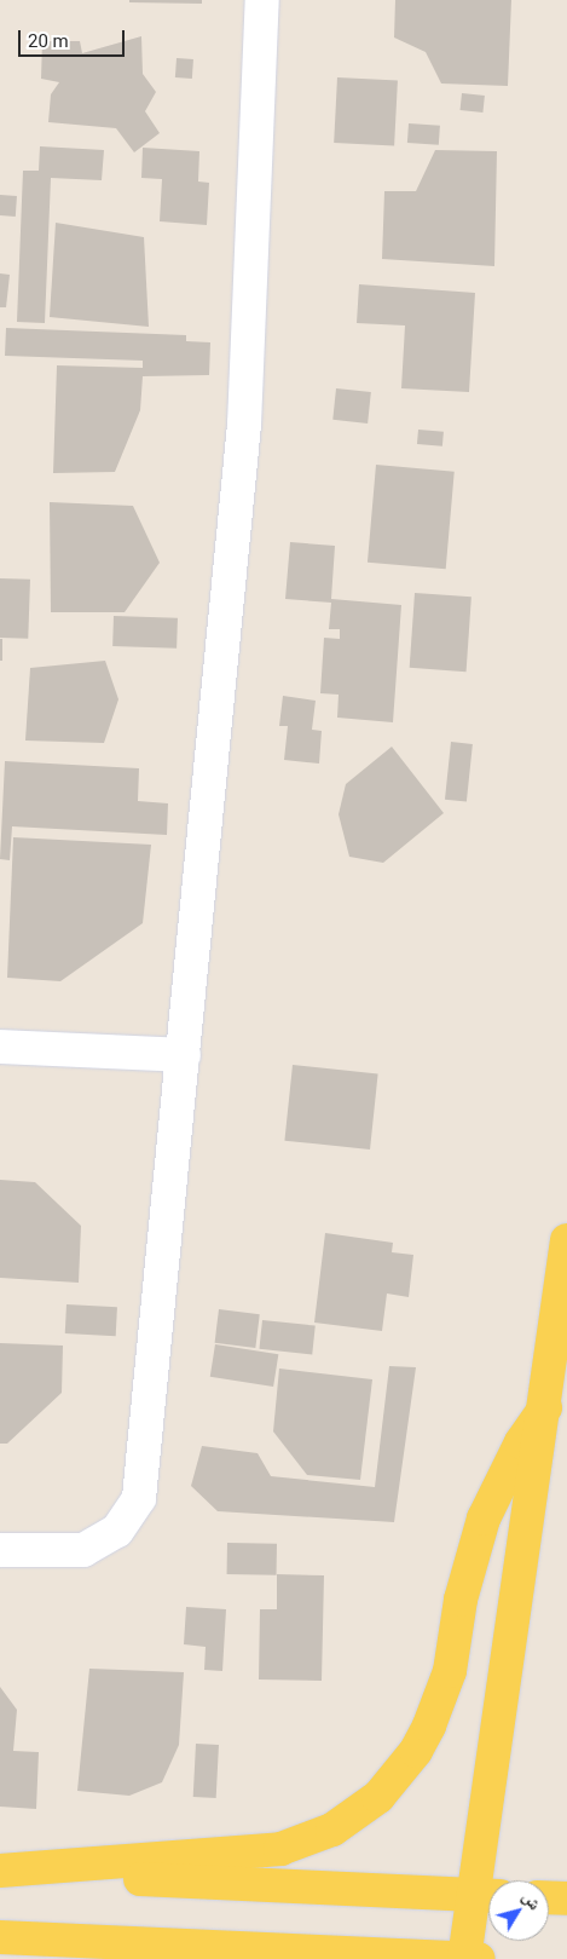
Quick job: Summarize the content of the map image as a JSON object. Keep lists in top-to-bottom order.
{
  "scale_bar": "20 m",
  "north": "top right"
}
